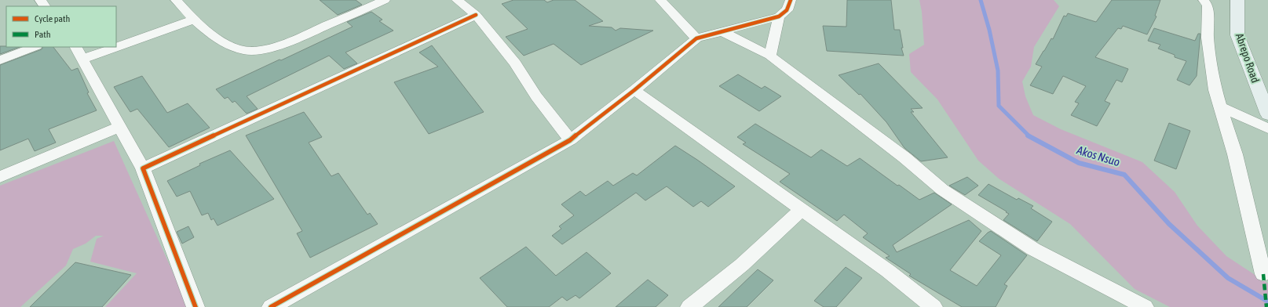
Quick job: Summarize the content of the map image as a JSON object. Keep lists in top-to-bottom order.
{
  "streets": {
    "main road": ["Abrepo Road"]
  },
  "water": ["Akos Nsuo"],
  "legend": ["Cycle path", "Path"]
}
